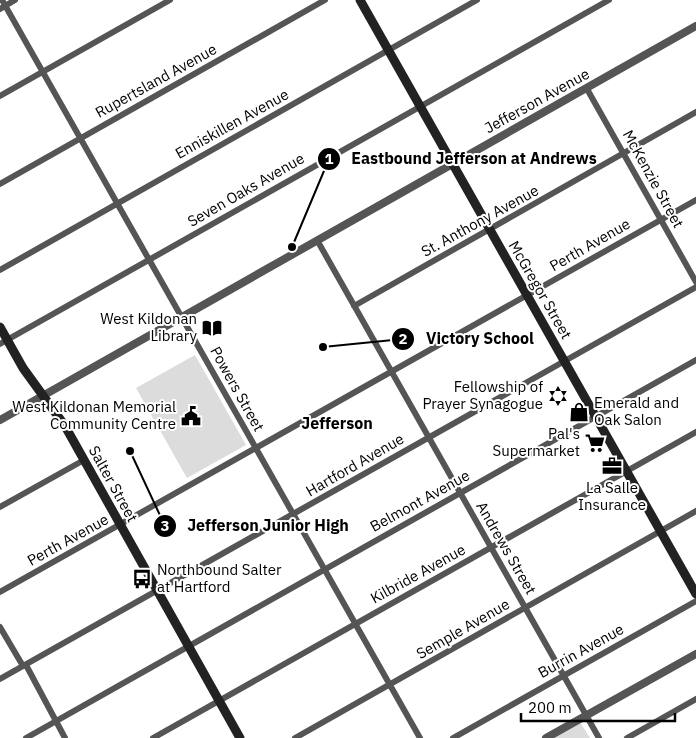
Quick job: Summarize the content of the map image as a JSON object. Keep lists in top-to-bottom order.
{
  "streets": {
    "main road": ["McGregor Street", "Salter Street"],
    "street": [
      "Rupertsland Avenue",
      "Jefferson Avenue",
      "Enniskillen Avenue",
      "McKenzie Street",
      "Seven Oaks Avenue",
      "St. Anthony Avenue",
      "Perth Avenue",
      "Powers Street",
      "Hartford Avenue",
      "Belmont Avenue",
      "Andrews Street",
      "Kilbride Avenue",
      "Semple Avenue",
      "Burrin Avenue"
    ]
  },
  "crossings": [
    ["Rupertsland Avenue", "Powers Street"],
    ["Jefferson Avenue", "McKenzie Street"],
    ["Jefferson Avenue", "McGregor Street"],
    ["Jefferson Avenue", "Powers Street"],
    ["Jefferson Avenue", "Salter Street"],
    ["Jefferson Avenue", "Andrews Street"],
    ["Enniskillen Avenue", "McGregor Street"],
    ["Enniskillen Avenue", "Powers Street"],
    ["McKenzie Street", "St. Anthony Avenue"],
    ["McKenzie Street", "Perth Avenue"],
    ["Seven Oaks Avenue", "McGregor Street"],
    ["Seven Oaks Avenue", "Powers Street"],
    ["Seven Oaks Avenue", "Salter Street"],
    ["St. Anthony Avenue", "McGregor Street"],
    ["St. Anthony Avenue", "Andrews Street"],
    ["Perth Avenue", "McGregor Street"],
    ["Perth Avenue", "Powers Street"],
    ["Perth Avenue", "Salter Street"],
    ["Perth Avenue", "Andrews Street"],
    ["McGregor Street", "Hartford Avenue"],
    ["McGregor Street", "Belmont Avenue"],
    ["McGregor Street", "Kilbride Avenue"],
    ["McGregor Street", "Semple Avenue"],
    ["Powers Street", "Hartford Avenue"],
    ["Powers Street", "Belmont Avenue"],
    ["Powers Street", "Kilbride Avenue"],
    ["Powers Street", "Semple Avenue"],
    ["Hartford Avenue", "Salter Street"],
    ["Hartford Avenue", "Andrews Street"],
    ["Salter Street", "Belmont Avenue"],
    ["Salter Street", "Kilbride Avenue"],
    ["Belmont Avenue", "Andrews Street"],
    ["Andrews Street", "Kilbride Avenue"],
    ["Andrews Street", "Semple Avenue"],
    ["Andrews Street", "Burrin Avenue"]
  ],
  "districts": ["Jefferson"],
  "places": {
    "other": ["Eastbound Jefferson at Andrews", "Victory School", "Jefferson Junior High"],
    "library": ["West Kildonan Library"],
    "synagogue": ["Fellowship of Prayer Synagogue"],
    "shop": ["Emerald and Oak Salon"],
    "public building": ["West Kildonan Memorial Community Centre"],
    "supermarket": ["Pal's Supermarket"],
    "office": ["La Salle Insurance"],
    "bus stop": ["Northbound Salter at Hartford"]
  },
  "scale_bar": "200 m"
}
